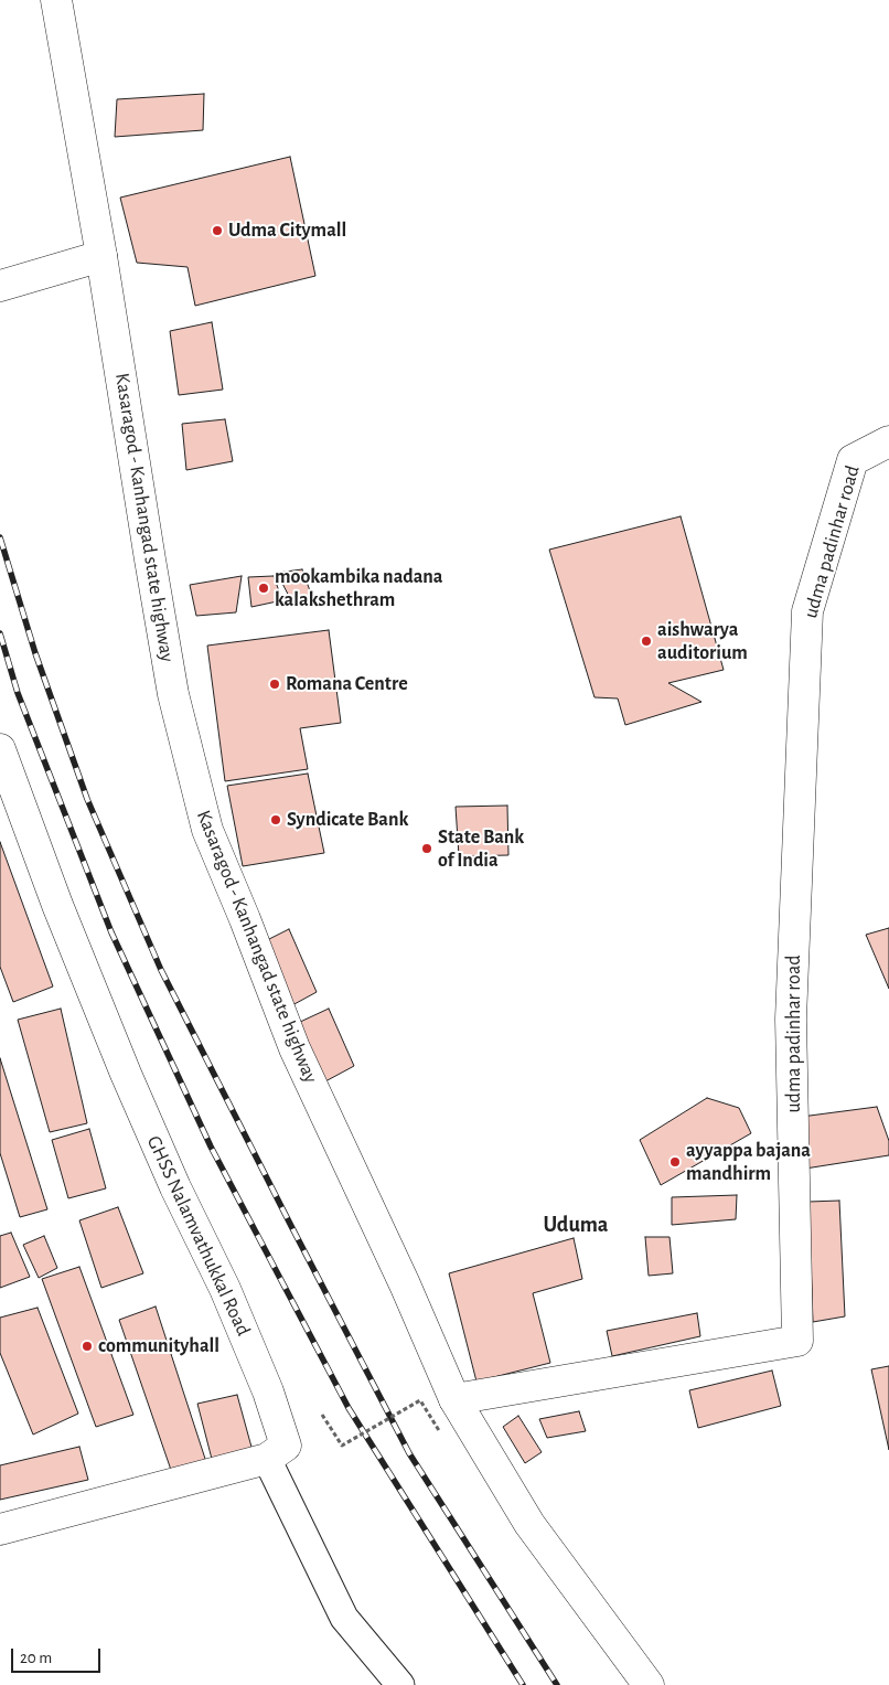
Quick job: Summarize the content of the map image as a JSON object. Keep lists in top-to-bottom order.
{
  "streets": {
    "main road": ["Kasaragod - Kanhangad state highway", "udma padinhar road", "GHSS Nalamvathukkal Road"]
  },
  "crossings": [
    ["Kasaragod - Kanhangad state highway", "udma padinhar road"]
  ],
  "districts": ["Uduma"],
  "places": [
    "Udma Citymall",
    "mookambika nadana kalakshethram",
    "aishwarya auditorium",
    "Romana Centre",
    "Syndicate Bank",
    "State Bank of India",
    "ayyappa bajana mandhirm",
    "communityhall"
  ],
  "scale_bar": "20 m"
}
